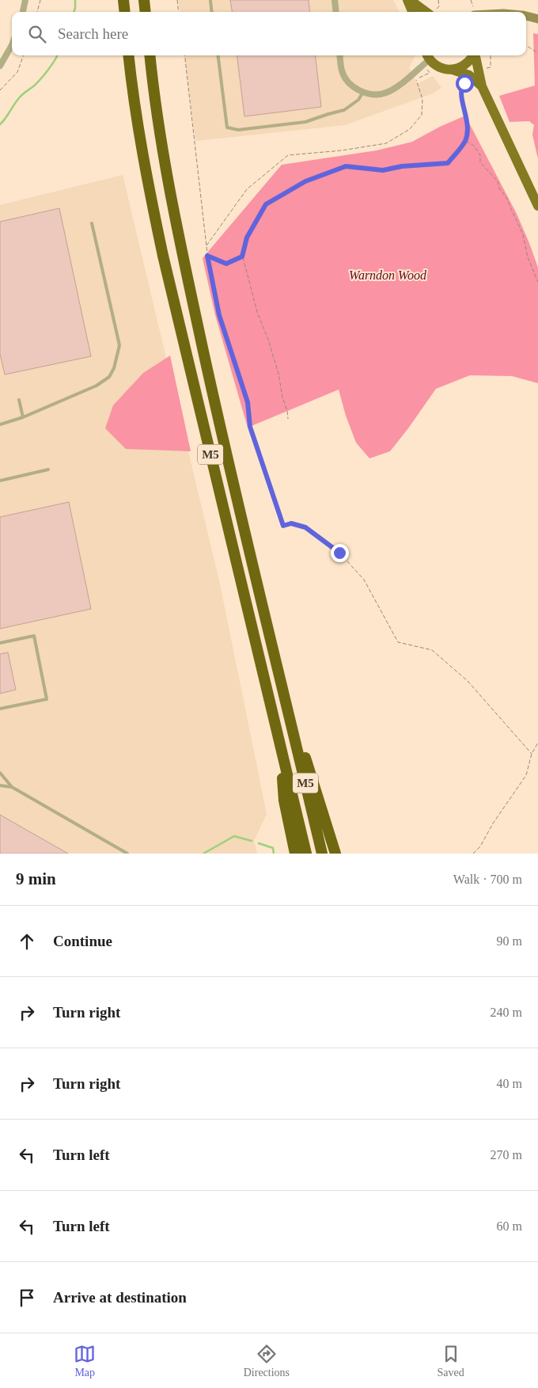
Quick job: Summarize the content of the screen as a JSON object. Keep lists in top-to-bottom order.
{
  "streets": {
    "highway": ["M5"]
  },
  "parks": ["Warndon Wood"],
  "page": {
    "search": "Search here",
    "heading": ["9 min", "Walk · 700 m"],
    "list": [
      ["Continue", "90 m"],
      ["Turn right", "240 m"],
      ["Turn right", "40 m"],
      ["Turn left", "270 m"],
      ["Turn left", "60 m"],
      "Arrive at destination"
    ],
    "nav": ["Map", "Directions", "Saved"]
  }
}
